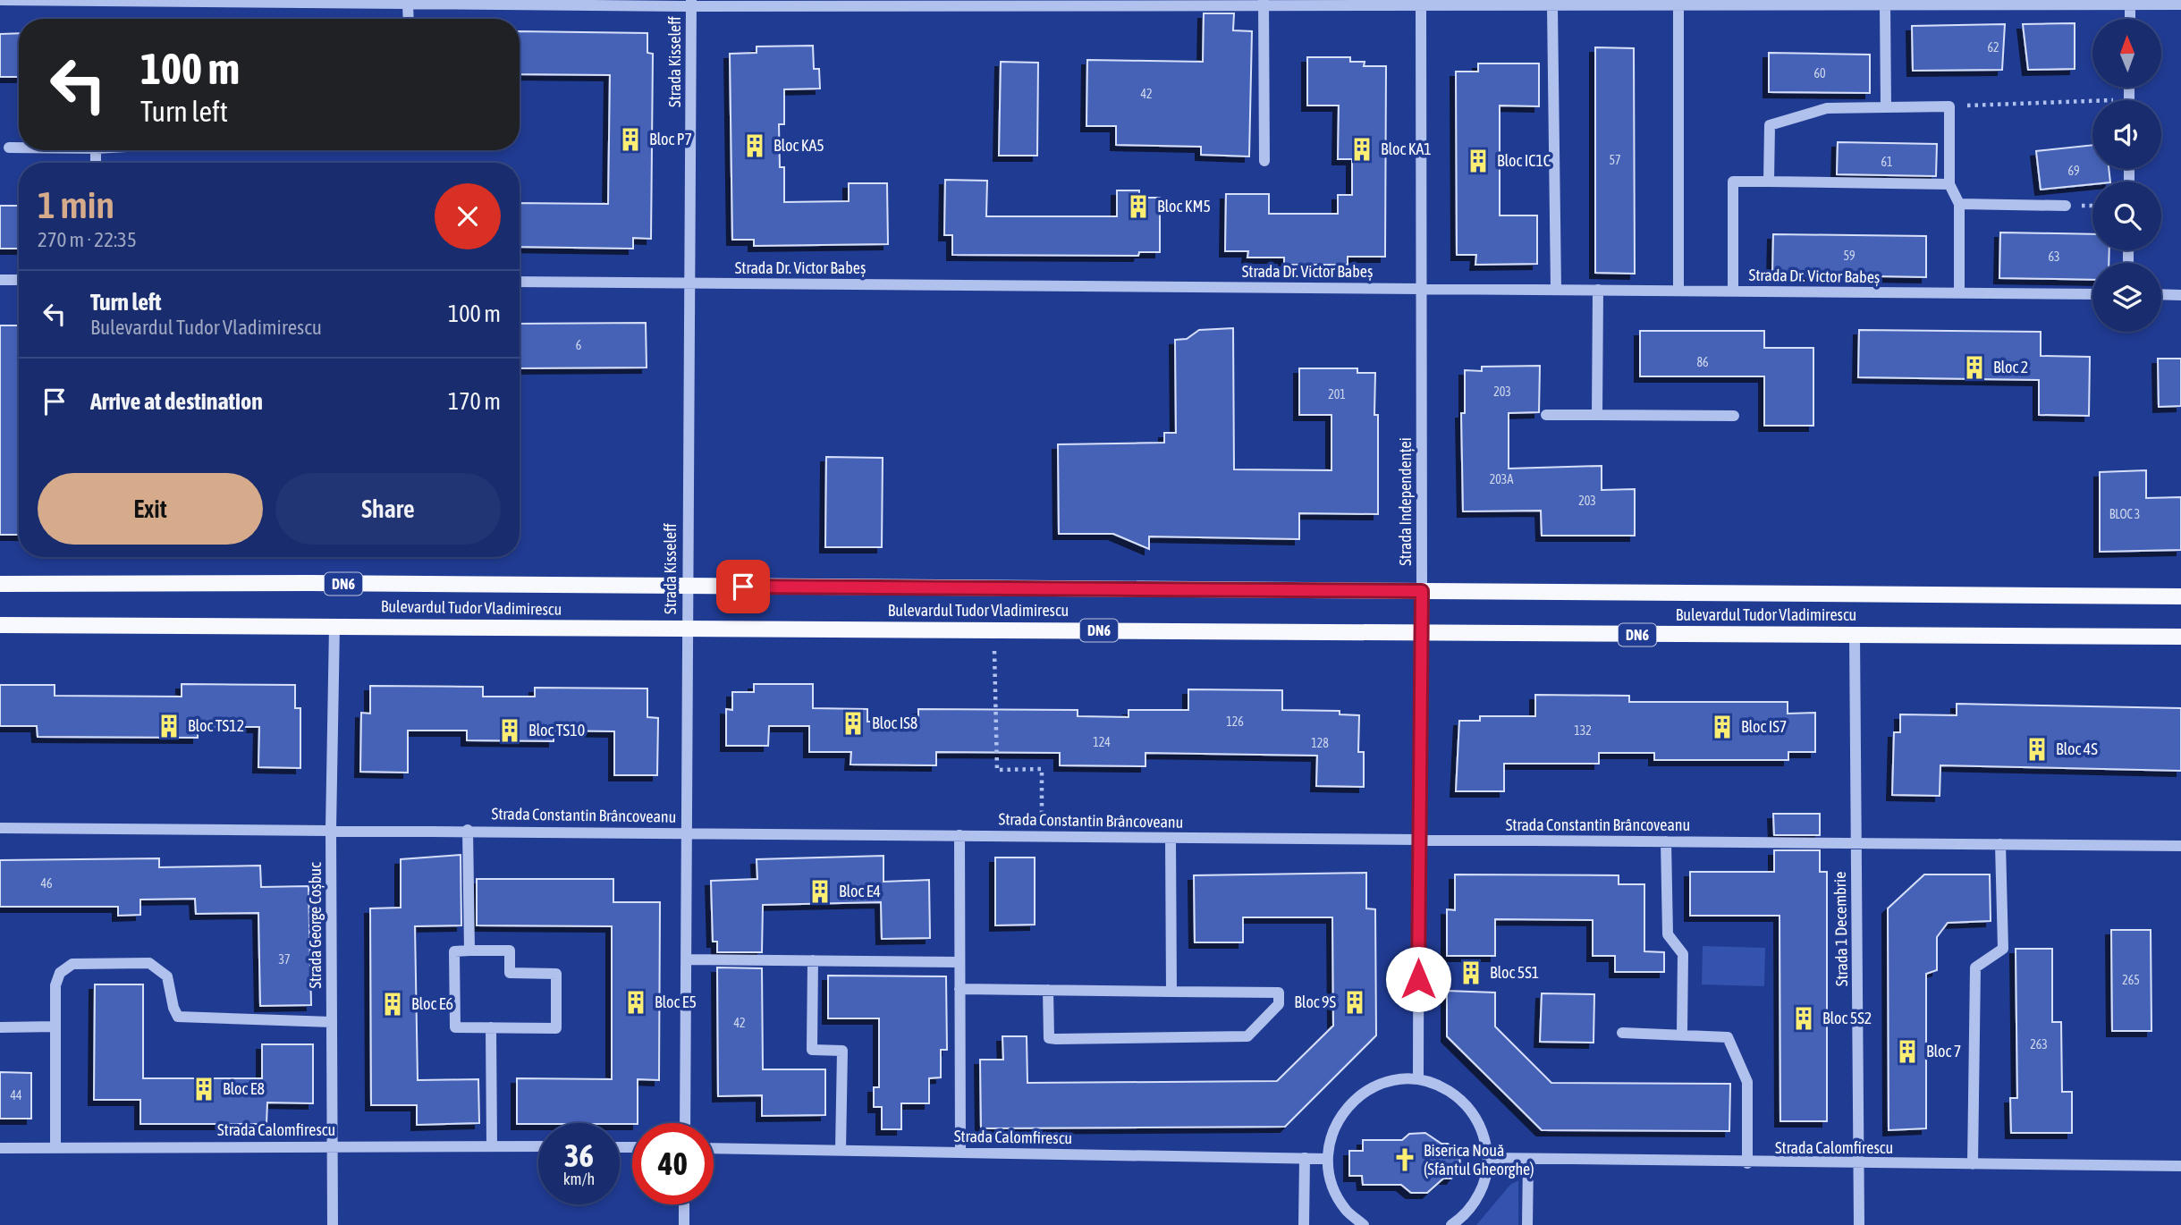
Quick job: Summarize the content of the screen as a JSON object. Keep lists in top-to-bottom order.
{
  "streets": {
    "main road": ["DN6", "Bulevardul Tudor Vladimirescu"],
    "street": [
      "Strada Kisseleff",
      "Strada Dr. Victor Babeș",
      "Strada Independenței",
      "Strada Constantin Brâncoveanu",
      "Strada George Coșbuc",
      "Strada 1 Decembrie",
      "Strada Calomfirescu"
    ]
  },
  "crossings": [
    ["Strada Kisseleff", "Strada Dr. Victor Babeș"],
    ["Strada Kisseleff", "Bulevardul Tudor Vladimirescu"],
    ["Strada Kisseleff", "Strada Constantin Brâncoveanu"],
    ["Strada Dr. Victor Babeș", "Strada Independenței"],
    ["Strada Independenței", "Bulevardul Tudor Vladimirescu"],
    ["Strada Independenței", "Strada Constantin Brâncoveanu"],
    ["Bulevardul Tudor Vladimirescu", "Strada George Coșbuc"],
    ["Bulevardul Tudor Vladimirescu", "Strada 1 Decembrie"],
    ["Strada Constantin Brâncoveanu", "Strada George Coșbuc"],
    ["Strada Constantin Brâncoveanu", "Strada 1 Decembrie"],
    ["Strada George Coșbuc", "Strada Calomfirescu"],
    ["Strada 1 Decembrie", "Strada Calomfirescu"]
  ],
  "places": {
    "building": [
      "Bloc P7",
      "Bloc KA5",
      "Bloc KA1",
      "Bloc IC1C",
      "Bloc KM5",
      "Bloc 2",
      "Bloc IS8",
      "Bloc TS12",
      "Bloc IS7",
      "Bloc TS10",
      "Bloc 4S",
      "Bloc E4",
      "Bloc 5S1",
      "Bloc E5",
      "Bloc 9S",
      "Bloc E6",
      "Bloc 5S2",
      "Bloc 7",
      "Bloc E8"
    ],
    "church": ["Biserica Nouă (Sfântul Gheorghe)"]
  },
  "house_numbers": [
    "62",
    "60",
    "42",
    "57",
    "61",
    "69",
    "59",
    "63",
    "6",
    "86",
    "203",
    "201",
    "203A",
    "203",
    "BLOC 3",
    "126",
    "132",
    "124",
    "128",
    "46",
    "37",
    "265",
    "42",
    "263",
    "44"
  ],
  "north": "top",
  "page": {
    "turn": ["100 m", "Turn left"],
    "heading": ["1 min", "270 m · 22:35"],
    "list": [
      {
        "name": "Turn left",
        "note": "Bulevardul Tudor Vladimirescu",
        "value": "100 m"
      },
      {
        "name": "Arrive at destination",
        "value": "170 m"
      }
    ],
    "buttons": ["Exit", "Share"],
    "speed": "36 km/h",
    "limit": "40"
  }
}
